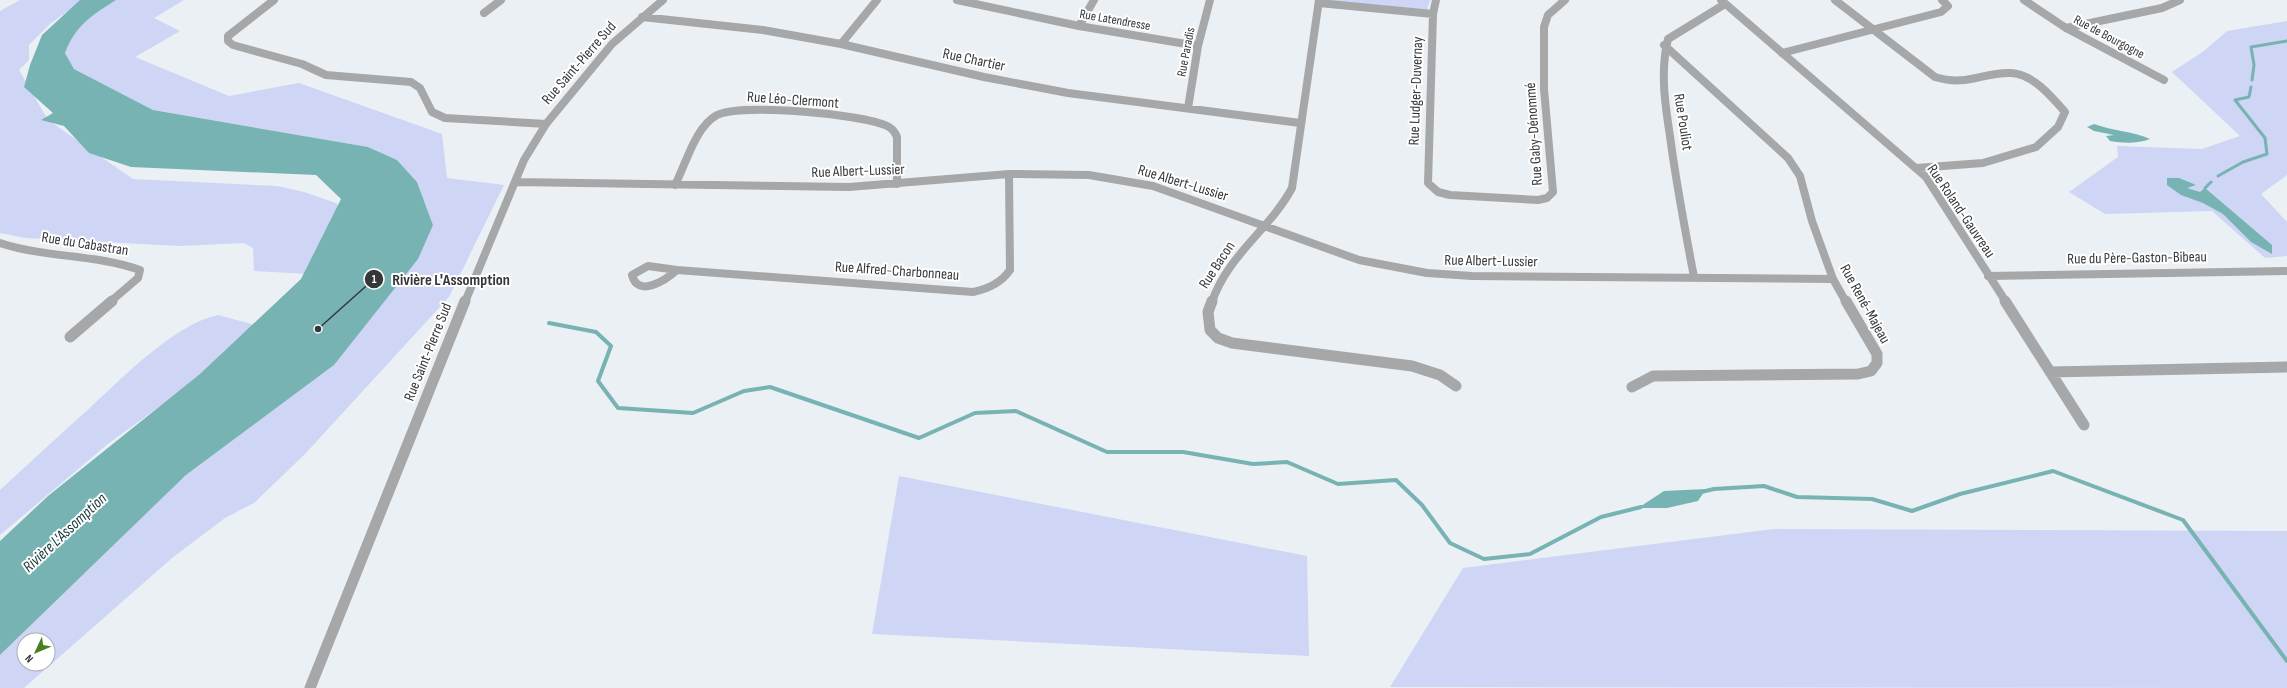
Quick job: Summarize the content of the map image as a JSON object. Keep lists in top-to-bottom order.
{
  "streets": {
    "street": [
      "Rue Latendresse",
      "Rue de Bourgogne",
      "Rue Paradis",
      "Rue Chartier",
      "Rue Saint-Pierre Sud",
      "Rue Ludger-Duvernay",
      "Rue Léo-Clermont",
      "Rue Pouliot",
      "Rue Gaby-Dénommé",
      "Rue Albert-Lussier",
      "Rue Roland-Gauvreau",
      "Rue du Cabastran",
      "Rue du Père-Gaston-Bibeau",
      "Rue Bacon",
      "Rue Alfred-Charbonneau",
      "Rue René-Majeau"
    ]
  },
  "crossings": [
    ["Rue Latendresse", "Rue Paradis"],
    ["Rue Paradis", "Rue Chartier"],
    ["Rue Chartier", "Rue Saint-Pierre Sud"],
    ["Rue Chartier", "Rue Bacon"],
    ["Rue Saint-Pierre Sud", "Rue Albert-Lussier"],
    ["Rue Ludger-Duvernay", "Rue Gaby-Dénommé"],
    ["Rue Léo-Clermont", "Rue Albert-Lussier"],
    ["Rue Pouliot", "Rue Albert-Lussier"],
    ["Rue Pouliot", "Rue René-Majeau"],
    ["Rue Albert-Lussier", "Rue Bacon"],
    ["Rue Albert-Lussier", "Rue Alfred-Charbonneau"],
    ["Rue Albert-Lussier", "Rue René-Majeau"],
    ["Rue Roland-Gauvreau", "Rue du Père-Gaston-Bibeau"]
  ],
  "water": ["Rivière L'Assomption"],
  "places": ["Rivière L'Assomption"],
  "north": "bottom left"
}
